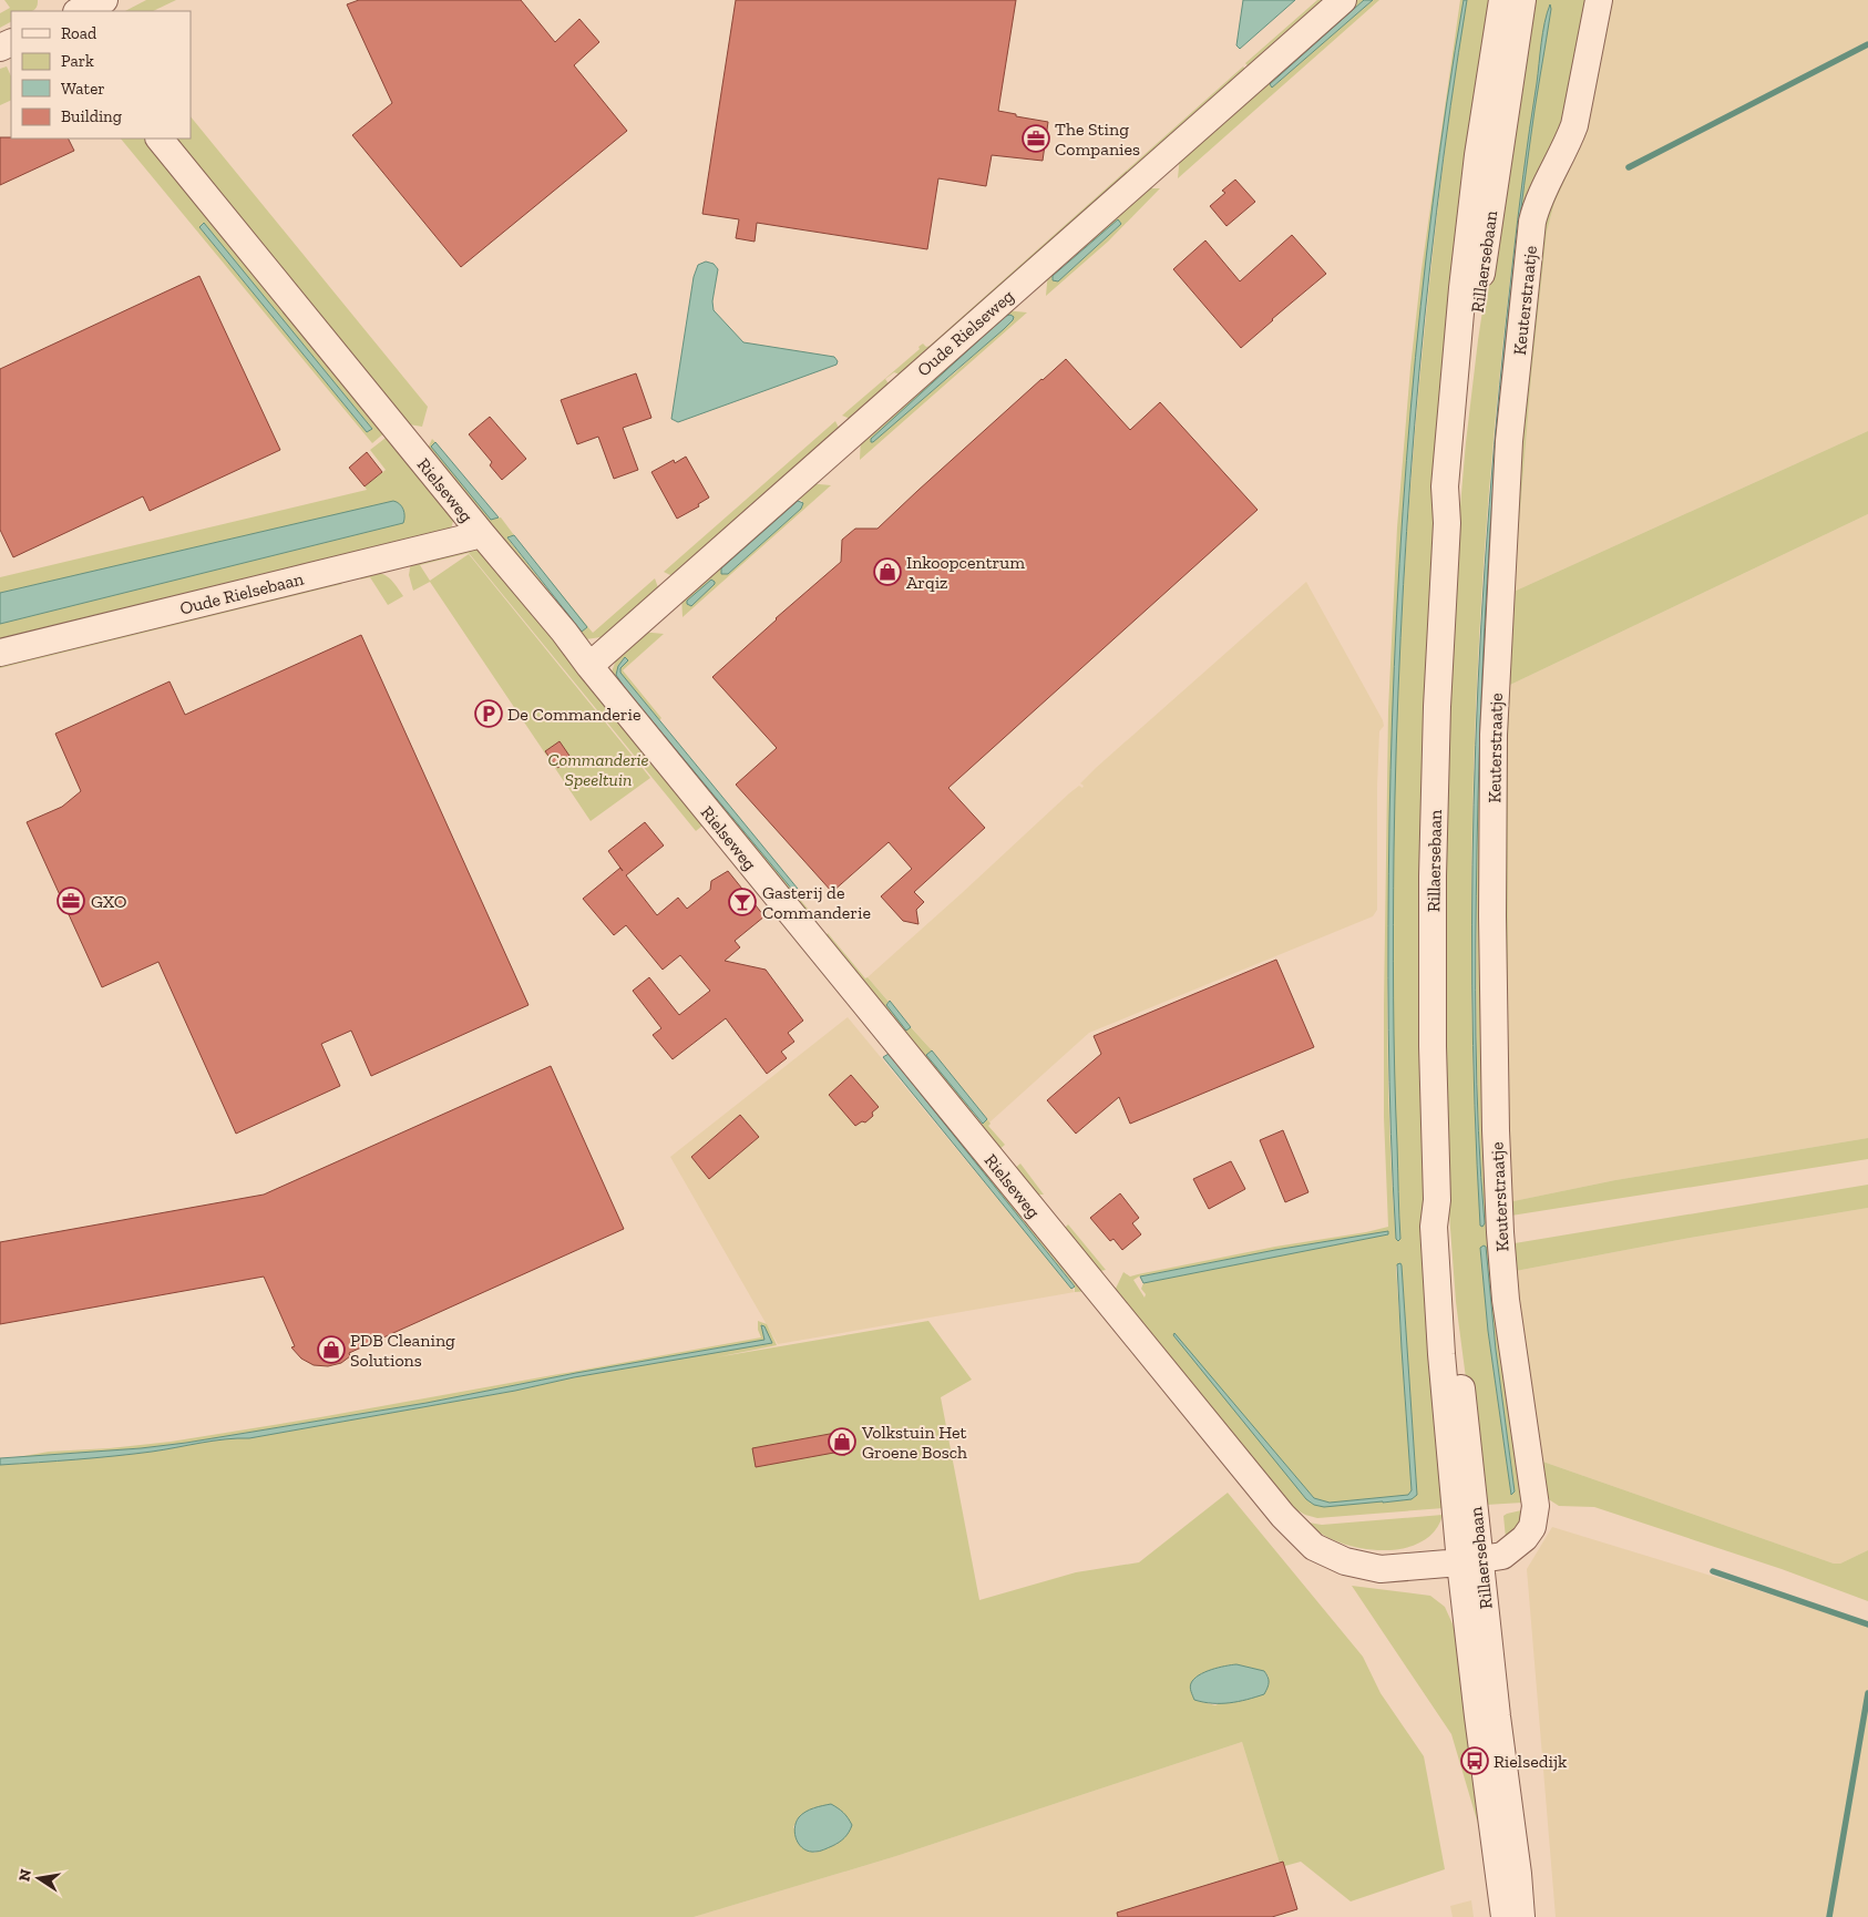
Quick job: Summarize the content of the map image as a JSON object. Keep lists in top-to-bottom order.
{
  "streets": {
    "street": [
      "Rillaersebaan",
      "Keuterstraatje",
      "Oude Rielseweg",
      "Rielseweg",
      "Oude Rielsebaan"
    ]
  },
  "crossings": [
    ["Rillaersebaan", "Keuterstraatje"],
    ["Rillaersebaan", "Rielseweg"],
    ["Keuterstraatje", "Rielseweg"],
    ["Oude Rielseweg", "Rielseweg"],
    ["Rielseweg", "Oude Rielsebaan"]
  ],
  "parks": ["Commanderie Speeltuin"],
  "places": {
    "office": ["The Sting Companies", "GXO"],
    "shop": ["Inkoopcentrum Arqiz", "PDB Cleaning Solutions", "Volkstuin Het Groene Bosch"],
    "parking": ["De Commanderie"],
    "bar": ["Gasterij de Commanderie"],
    "bus stop": ["Rielsedijk"]
  },
  "legend": [
    "Road",
    "Park",
    "Water",
    "Building"
  ],
  "north": "left"
}
